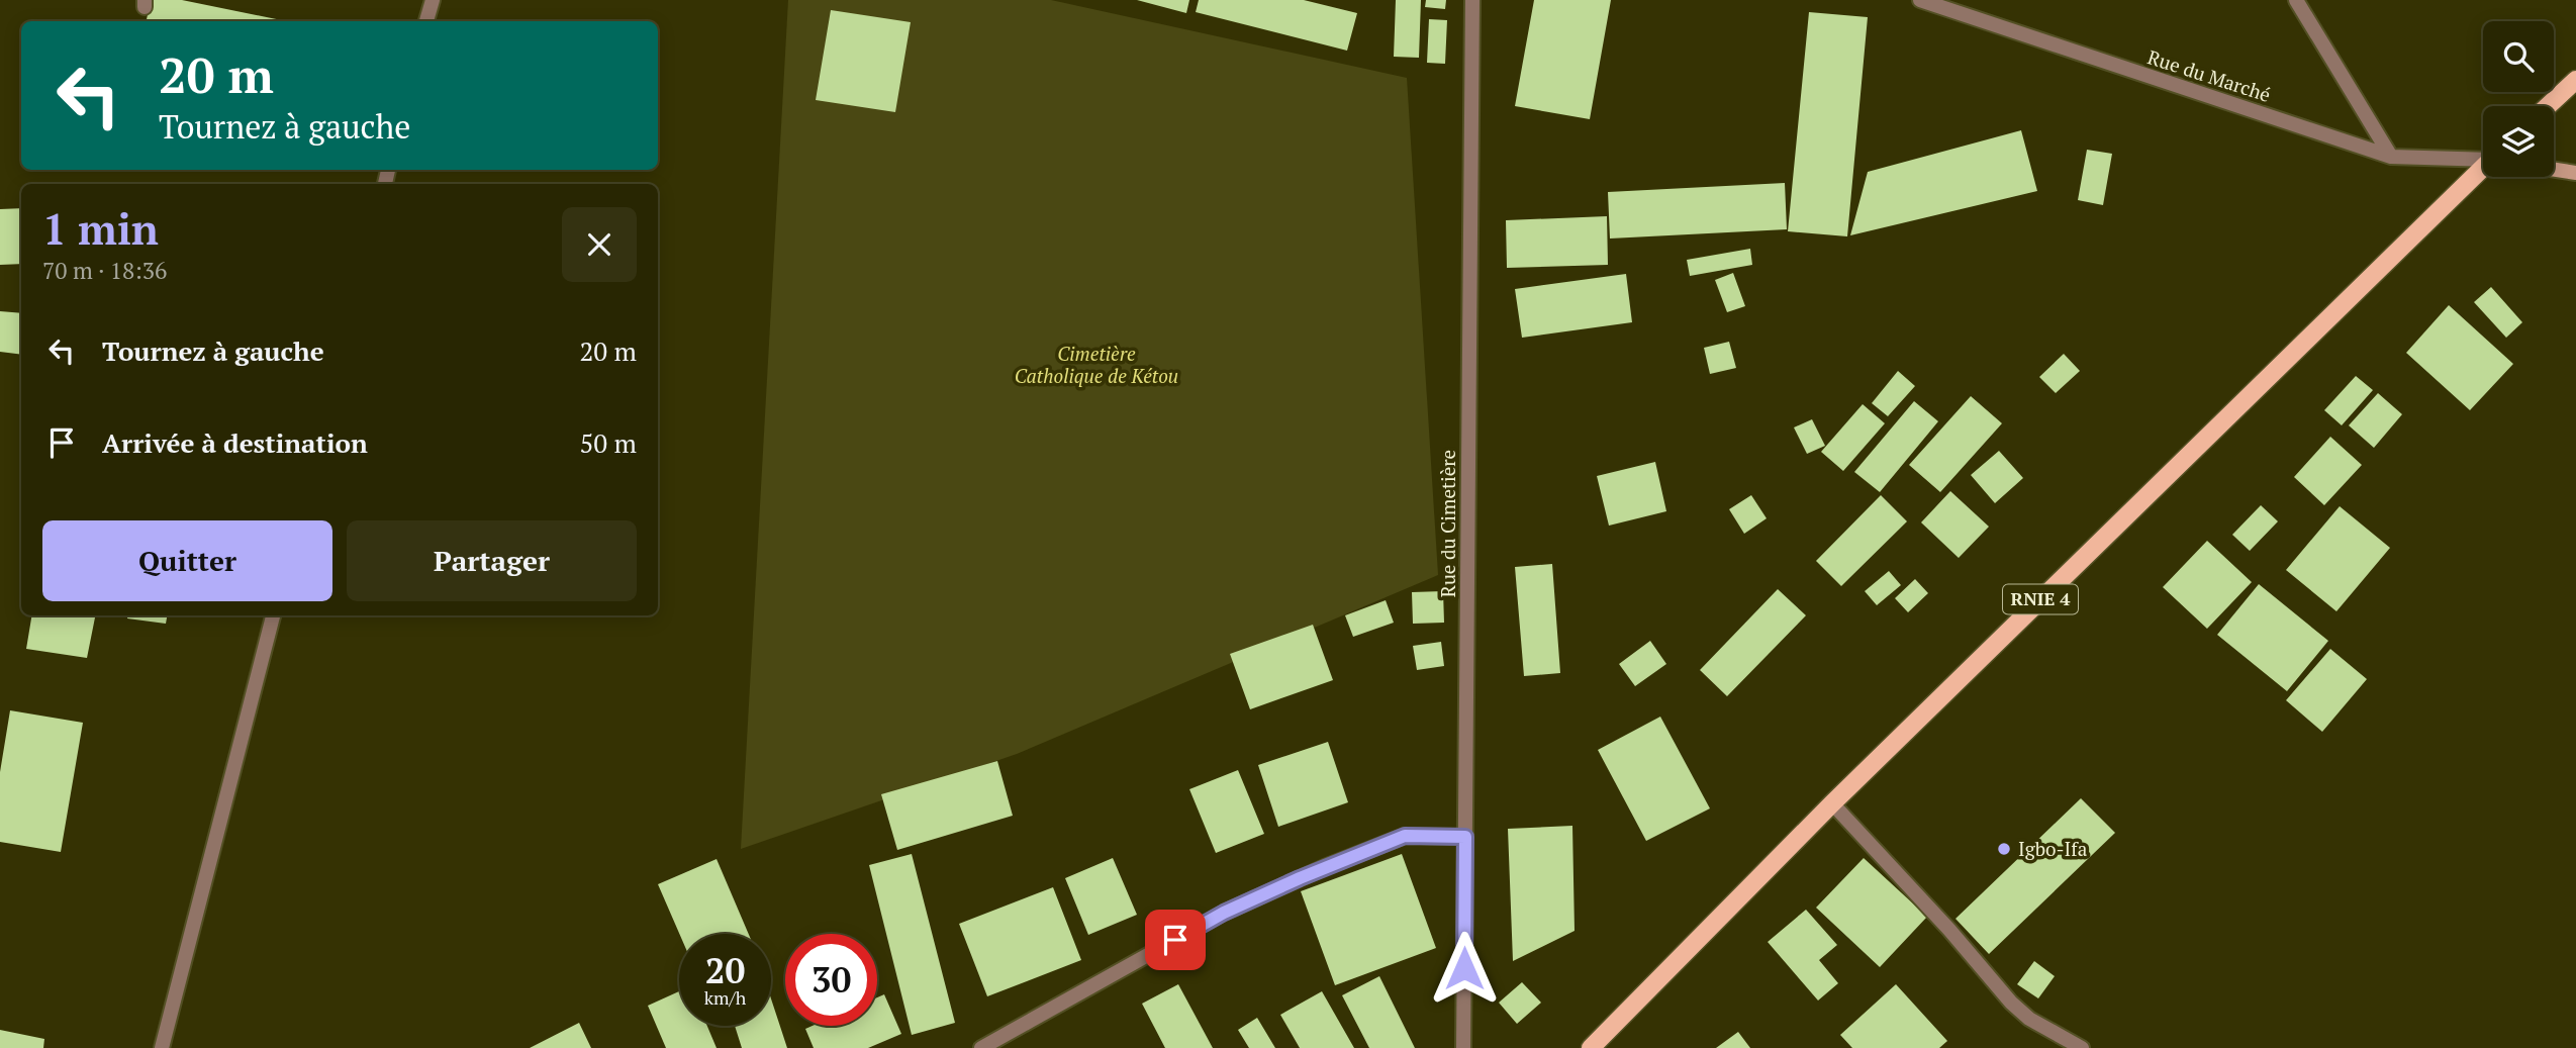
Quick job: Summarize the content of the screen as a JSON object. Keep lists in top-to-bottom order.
{
  "streets": {
    "main road": ["RNIE 4"],
    "street": ["Rue du Marché", "Rue du Cimetière"]
  },
  "parks": ["Cimetière Catholique de Kétou"],
  "places": ["Igbo-Ifa"],
  "page": {
    "turn": ["20 m", "Tournez à gauche"],
    "heading": ["1 min", "70 m · 18:36"],
    "list": [
      {
        "name": "Tournez à gauche",
        "value": "20 m"
      },
      {
        "name": "Arrivée à destination",
        "value": "50 m"
      }
    ],
    "buttons": ["Quitter", "Partager"],
    "speed": "20 km/h",
    "limit": "30"
  }
}
